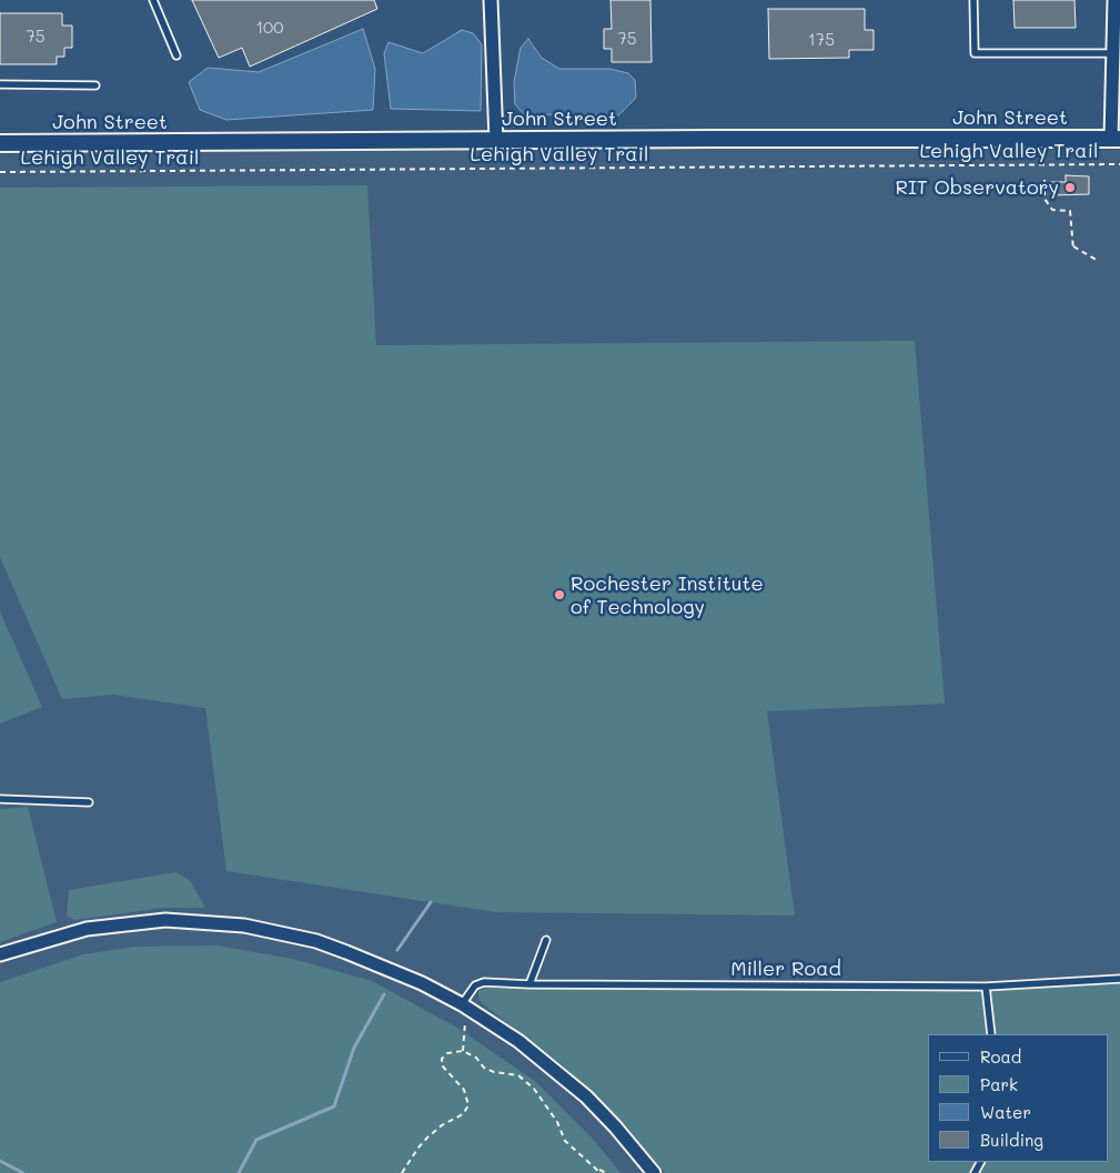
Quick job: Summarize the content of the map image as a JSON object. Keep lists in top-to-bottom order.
{
  "streets": {
    "street": ["John Street"],
    "lane": ["Miller Road"],
    "path": ["Lehigh Valley Trail"]
  },
  "places": ["RIT Observatory", "Rochester Institute of Technology"],
  "house_numbers": [
    "100",
    "75",
    "75",
    "175"
  ],
  "legend": [
    "Road",
    "Park",
    "Water",
    "Building"
  ]
}
